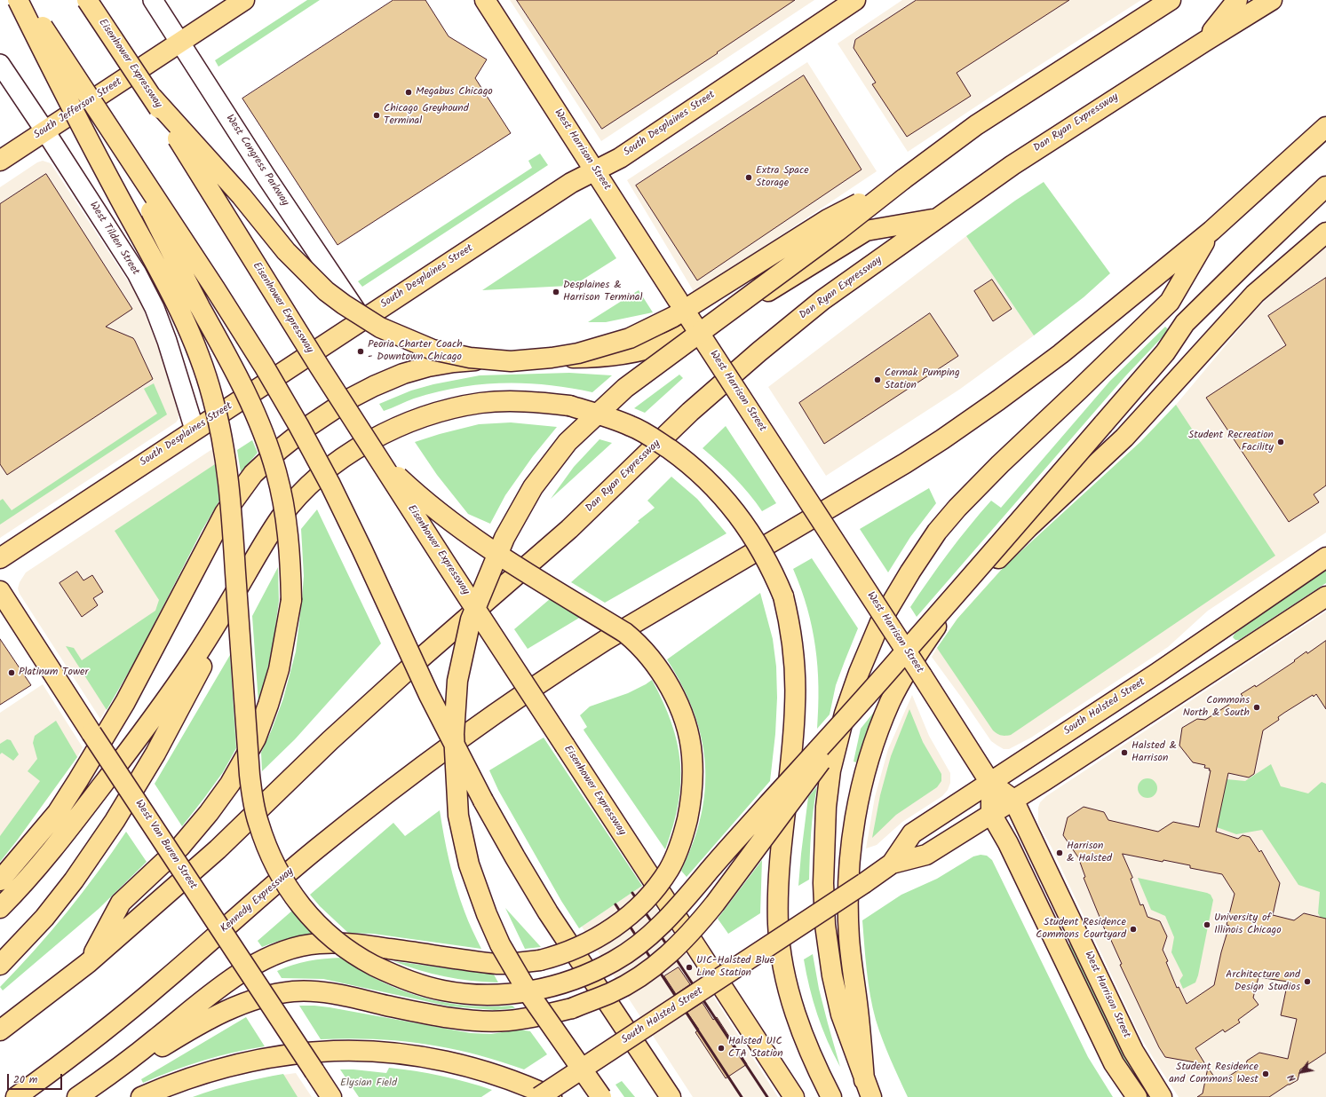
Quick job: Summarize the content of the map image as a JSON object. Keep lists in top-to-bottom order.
{
  "streets": {
    "main road": [
      "Eisenhower Expressway",
      "South Jefferson Street",
      "Dan Ryan Expressway",
      "South Desplaines Street",
      "West Harrison Street",
      "South Halsted Street",
      "West Van Buren Street",
      "Kennedy Expressway"
    ],
    "street": ["West Congress Parkway", "West Tilden Street"]
  },
  "crossings": [
    ["South Jefferson Street", "West Congress Parkway"],
    ["South Jefferson Street", "West Tilden Street"],
    ["South Desplaines Street", "West Harrison Street"],
    ["South Desplaines Street", "West Congress Parkway"],
    ["South Desplaines Street", "West Tilden Street"],
    ["West Harrison Street", "South Halsted Street"]
  ],
  "parks": ["Elysian Field"],
  "places": [
    "Megabus Chicago",
    "Chicago Greyhound Terminal",
    "Extra Space Storage",
    "Desplaines & Harrison Terminal",
    "Peoria Charter Coach - Downtown Chicago",
    "Cermak Pumping Station",
    "Student Recreation Facility",
    "Platinum Tower",
    "Commons North & South",
    "Halsted & Harrison",
    "Harrison & Halsted",
    "University of Illinois Chicago",
    "Student Residence Commons Courtyard",
    "UIC-Halsted Blue Line Station",
    "Architecture and Design Studios",
    "Halsted UIC CTA Station",
    "Student Residence and Commons West"
  ],
  "scale_bar": "20 m",
  "north": "bottom left"
}
